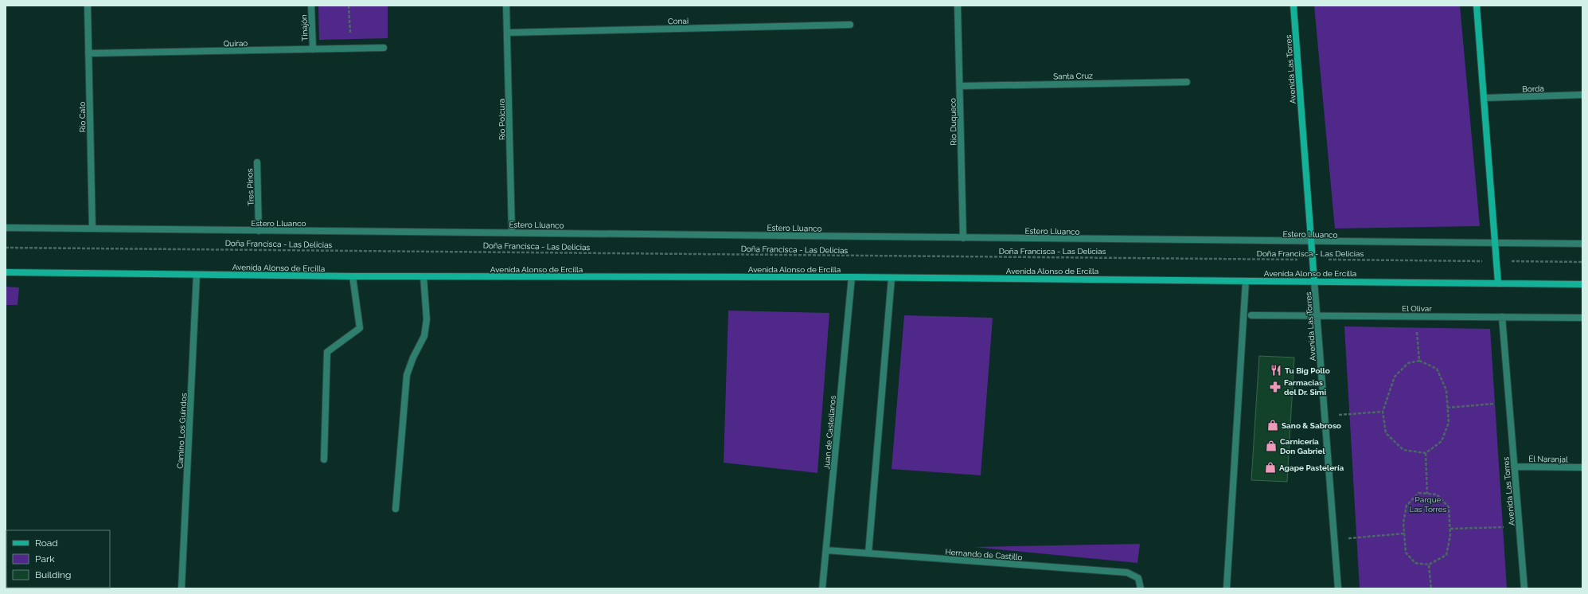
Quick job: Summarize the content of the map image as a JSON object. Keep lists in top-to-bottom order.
{
  "streets": {
    "main road": ["Avenida Las Torres", "Avenida Alonso de Ercilla"],
    "street": [
      "Conai",
      "Tinajón",
      "Quirao",
      "Santa Cruz",
      "Borda",
      "Río Cato",
      "Río Polcura",
      "Río Duqueco",
      "Tres Pinos",
      "Estero Lluanco",
      "El Olivar",
      "Camino Los Guindos",
      "Juan de Castellanos",
      "El Naranjal",
      "Hernando de Castillo"
    ],
    "path": ["Doña Francisca - Las Delicias"]
  },
  "crossings": [
    ["Conai", "Río Polcura"],
    ["Tinajón", "Quirao"],
    ["Quirao", "Río Cato"],
    ["Avenida Las Torres", "Estero Lluanco"],
    ["Avenida Las Torres", "Doña Francisca - Las Delicias"],
    ["Avenida Las Torres", "Avenida Alonso de Ercilla"],
    ["Avenida Las Torres", "El Olivar"],
    ["Avenida Las Torres", "El Naranjal"],
    ["Santa Cruz", "Río Duqueco"],
    ["Río Cato", "Estero Lluanco"],
    ["Río Polcura", "Estero Lluanco"],
    ["Río Duqueco", "Estero Lluanco"],
    ["Tres Pinos", "Estero Lluanco"],
    ["Avenida Alonso de Ercilla", "Camino Los Guindos"],
    ["Avenida Alonso de Ercilla", "Juan de Castellanos"],
    ["Juan de Castellanos", "Hernando de Castillo"]
  ],
  "parks": ["Parque Las Torres"],
  "places": {
    "restaurant": ["Tu Big Pollo"],
    "pharmacy": ["Farmacias del Dr. Simi"],
    "shop": ["Sano & Sabroso", "Carnicería Don Gabriel", "Agape Pastelería"]
  },
  "legend": ["Road", "Park", "Building"]
}
